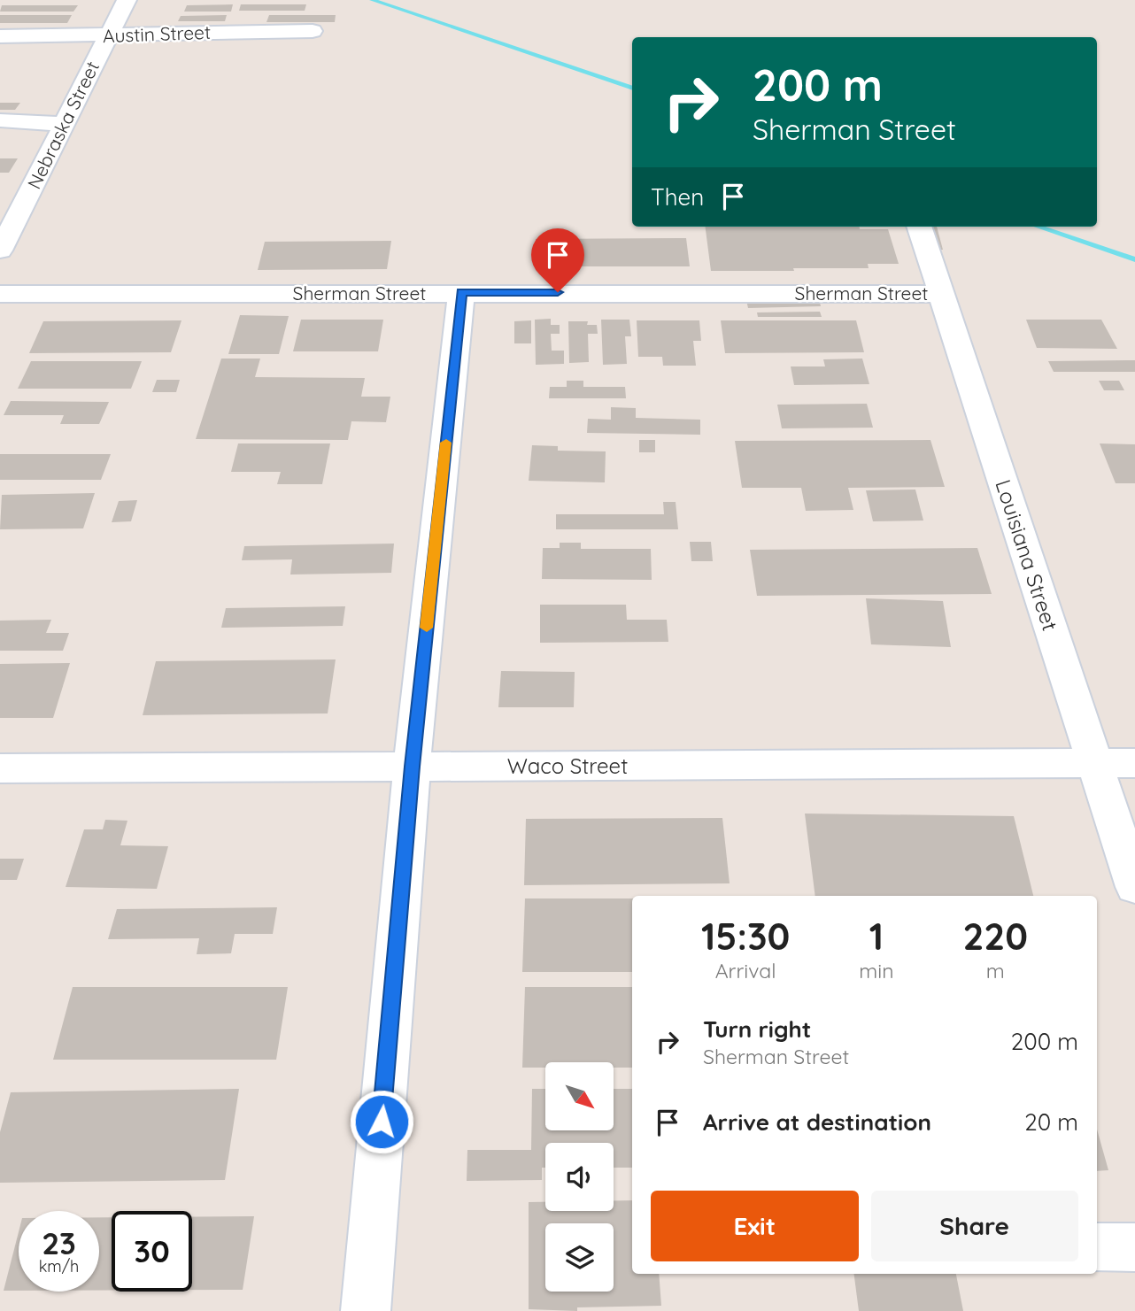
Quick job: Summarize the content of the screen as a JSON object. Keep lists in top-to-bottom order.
{
  "streets": {
    "street": [
      "Austin Street",
      "Nebraska Street",
      "Sherman Street",
      "Louisiana Street",
      "Waco Street"
    ]
  },
  "crossings": [
    ["Austin Street", "Nebraska Street"],
    ["Sherman Street", "Louisiana Street"],
    ["Louisiana Street", "Waco Street"]
  ],
  "north": "bottom right",
  "page": {
    "turn": ["200 m", "Sherman Street"],
    "then": "Then",
    "eta": [
      "15:30",
      "Arrival",
      "1",
      "min",
      "220",
      "m"
    ],
    "list": [
      {
        "name": "Turn right",
        "note": "Sherman Street",
        "value": "200 m"
      },
      {
        "name": "Arrive at destination",
        "value": "20 m"
      }
    ],
    "buttons": ["Exit", "Share"],
    "speed": "23 km/h",
    "limit": "30"
  }
}
